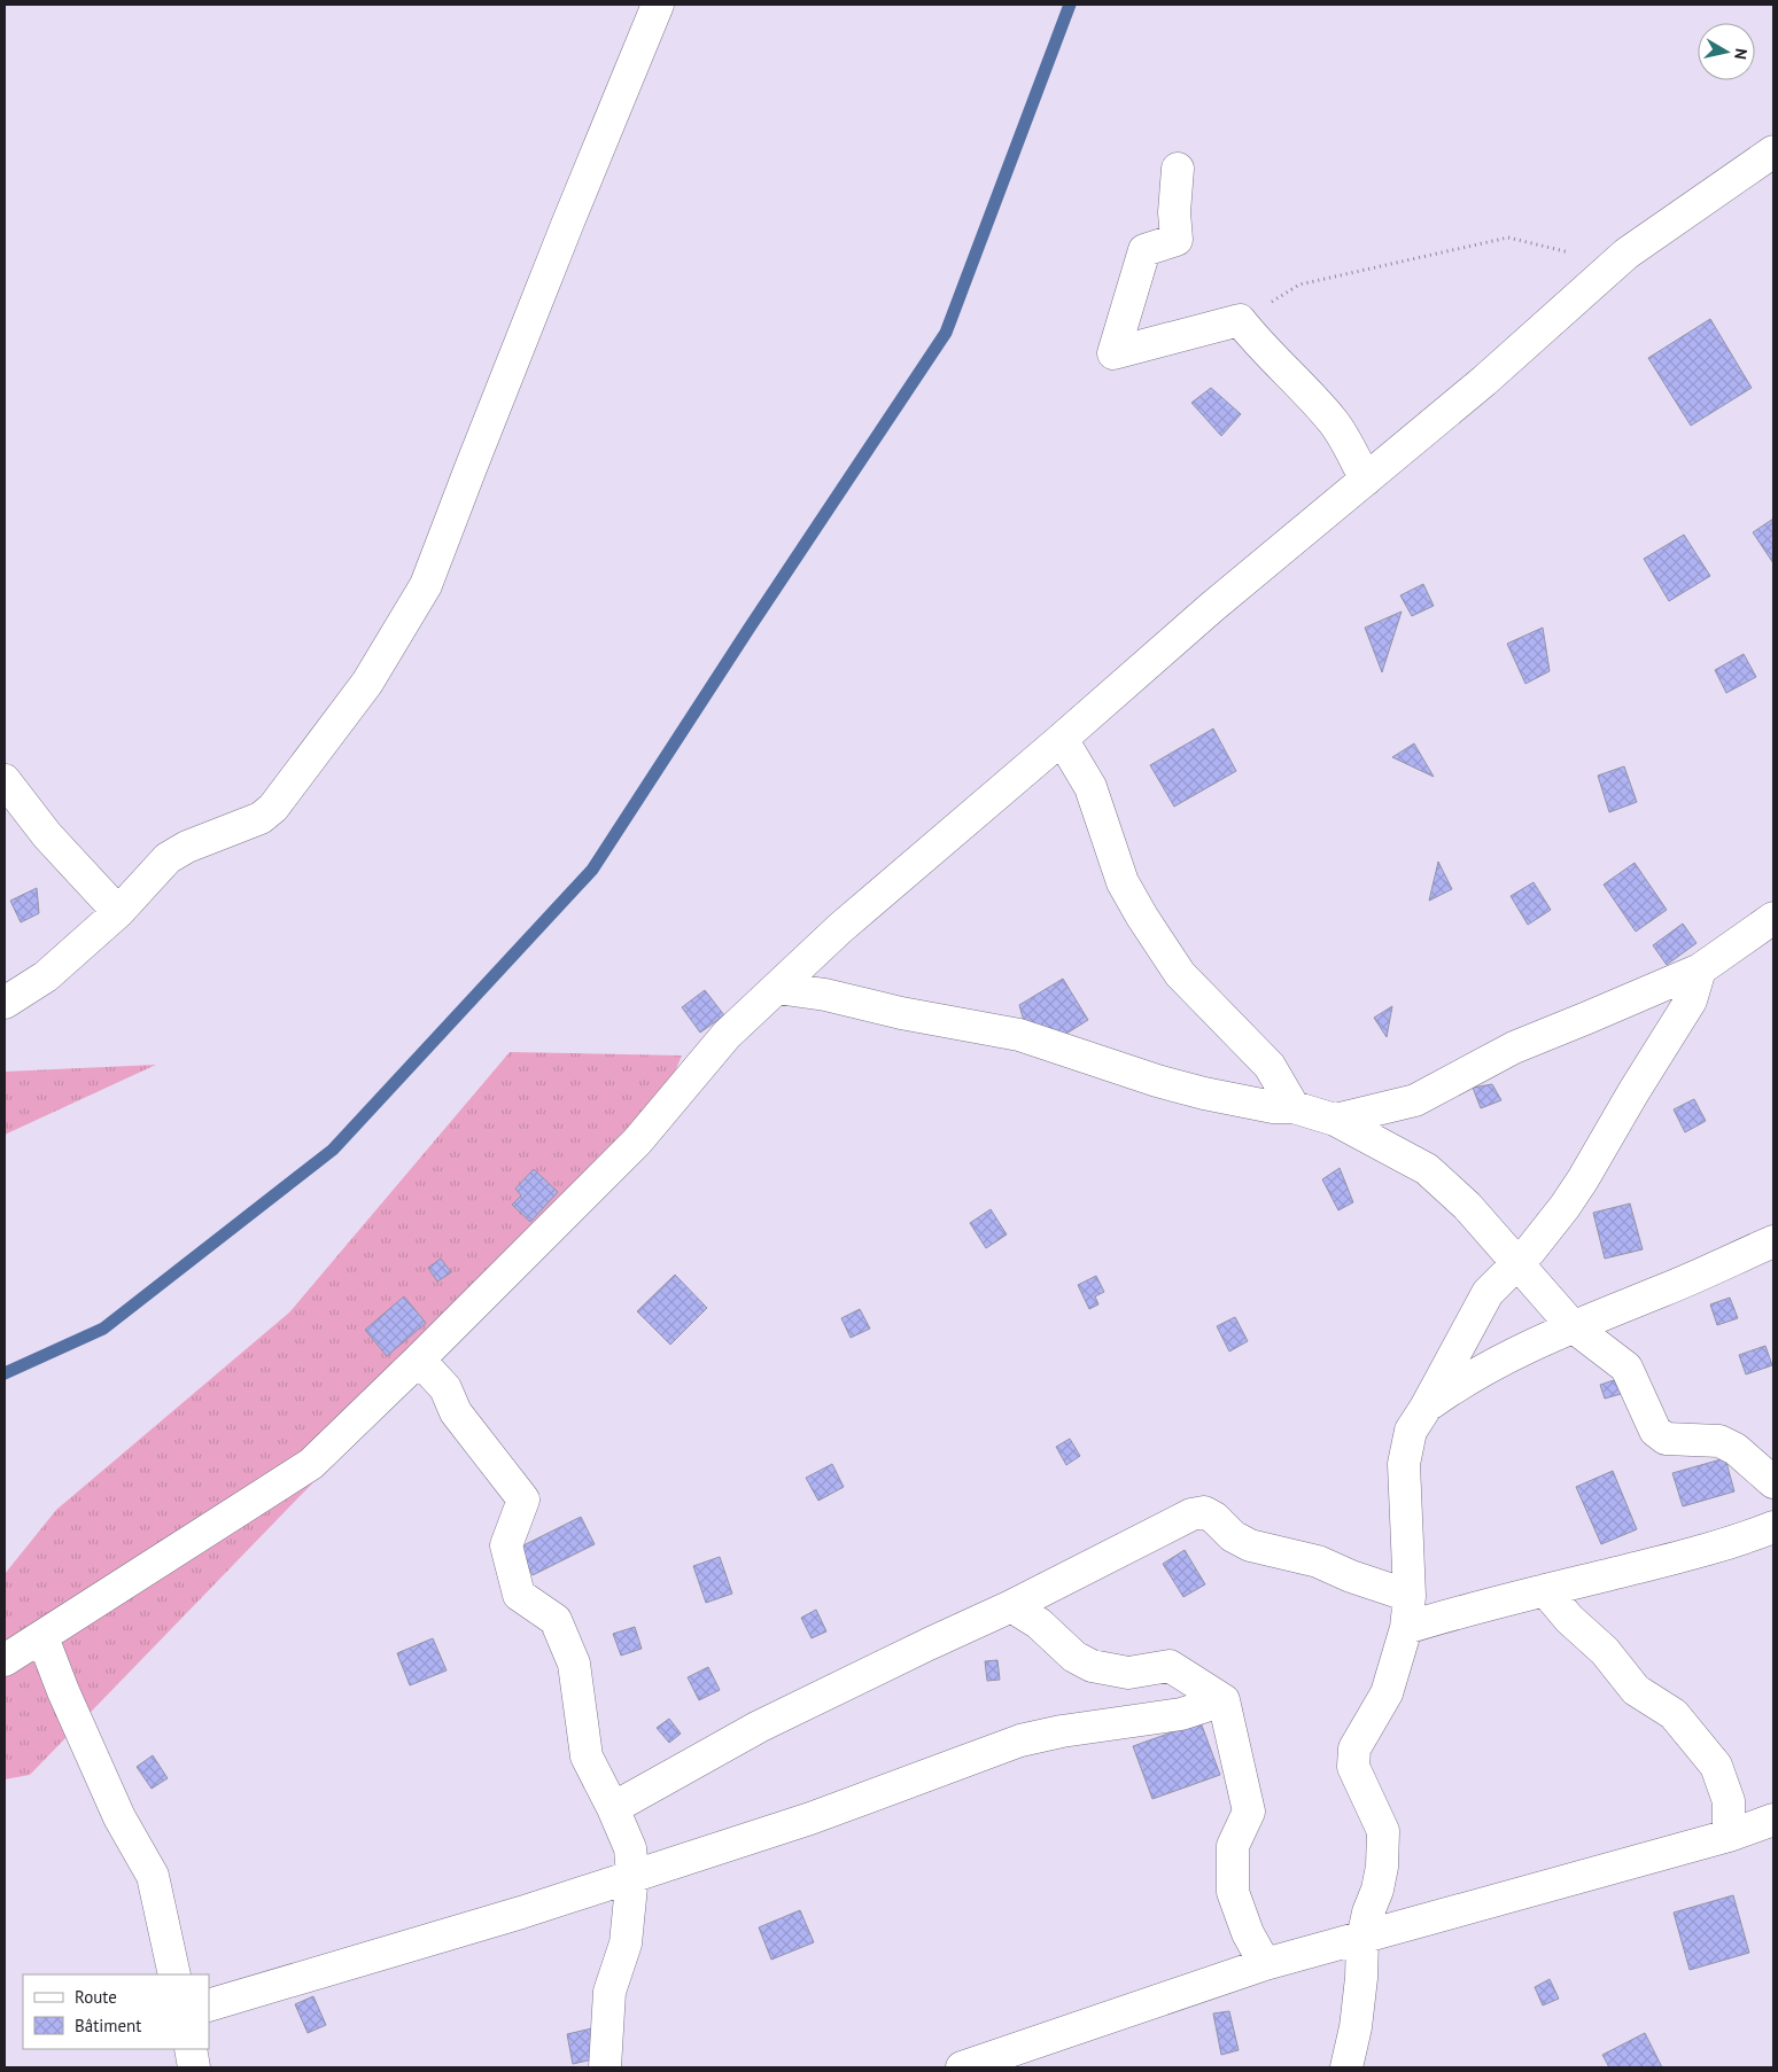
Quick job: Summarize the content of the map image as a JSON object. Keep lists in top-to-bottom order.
{
  "legend": ["Route", "Bâtiment"],
  "north": "right"
}
